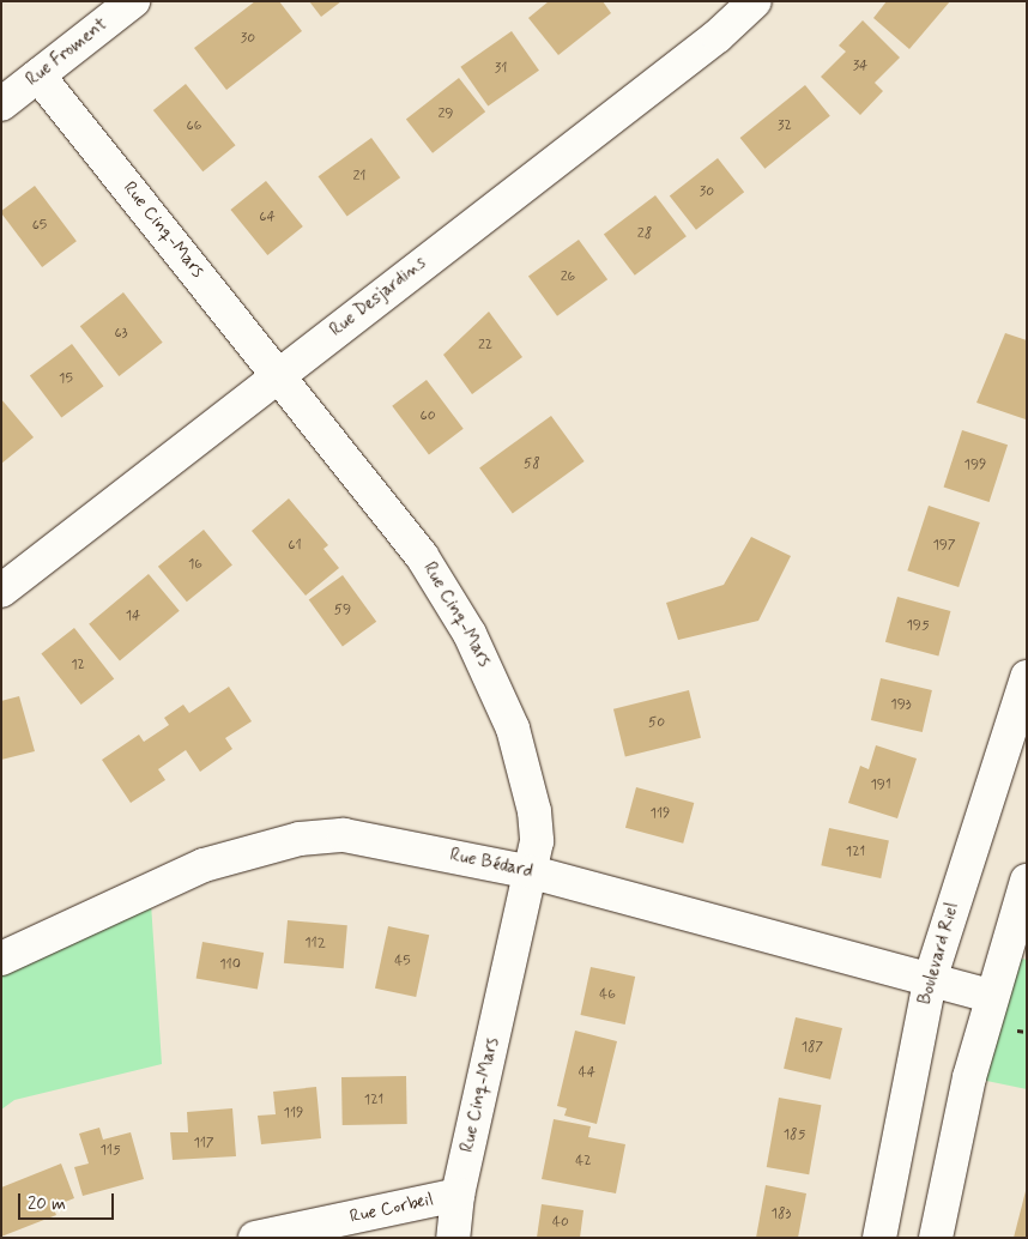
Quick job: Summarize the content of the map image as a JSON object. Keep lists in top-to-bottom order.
{
  "streets": {
    "street": [
      "Rue Froment",
      "Rue Cinq-Mars",
      "Rue Desjardins",
      "Rue Bédard",
      "Boulevard Riel",
      "Rue Corbeil"
    ]
  },
  "crossings": [
    ["Rue Froment", "Rue Cinq-Mars"],
    ["Rue Cinq-Mars", "Rue Desjardins"],
    ["Rue Cinq-Mars", "Rue Bédard"],
    ["Rue Cinq-Mars", "Rue Corbeil"],
    ["Rue Bédard", "Boulevard Riel"]
  ],
  "house_numbers": [
    "30",
    "34",
    "31",
    "29",
    "66",
    "32",
    "21",
    "30",
    "64",
    "65",
    "28",
    "26",
    "63",
    "22",
    "15",
    "60",
    "58",
    "199",
    "61",
    "197",
    "16",
    "59",
    "14",
    "195",
    "12",
    "193",
    "50",
    "191",
    "119",
    "121",
    "112",
    "45",
    "110",
    "46",
    "187",
    "44",
    "121",
    "119",
    "185",
    "117",
    "115",
    "42",
    "183",
    "40"
  ],
  "scale_bar": "20 m"
}
